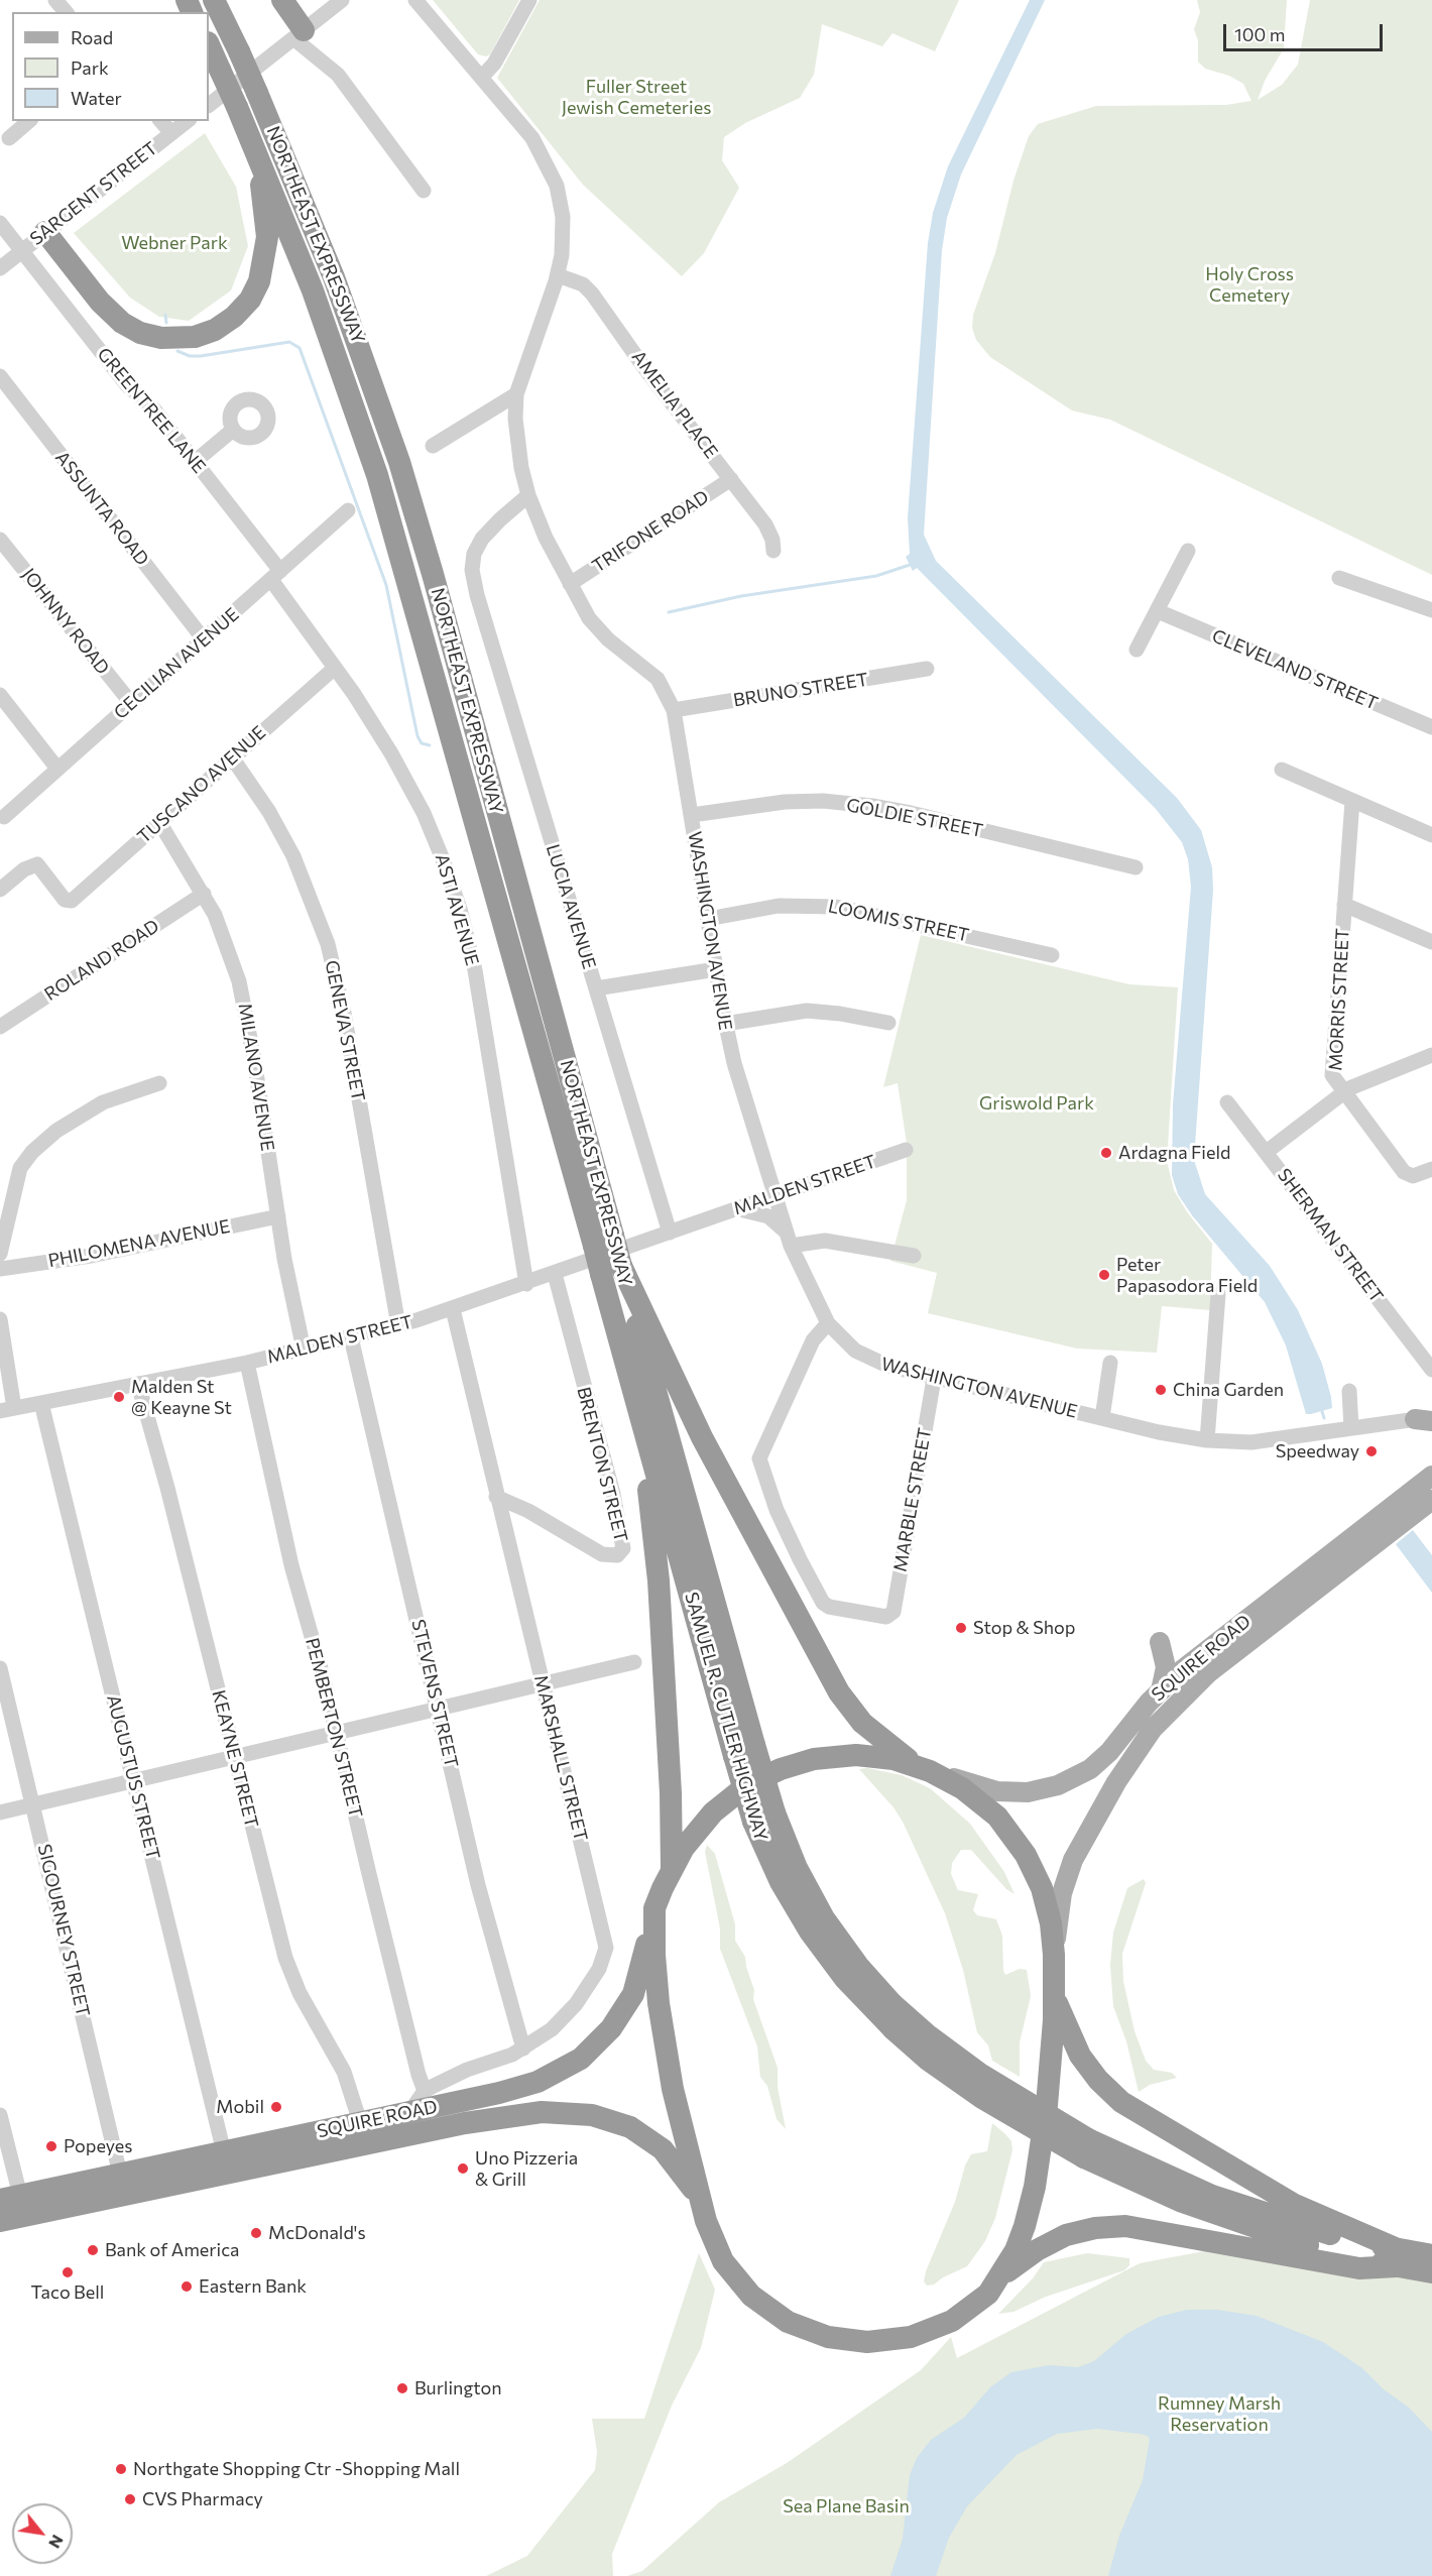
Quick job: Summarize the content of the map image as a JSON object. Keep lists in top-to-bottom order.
{
  "streets": {
    "highway": ["NORTHEAST EXPRESSWAY", "SQUIRE ROAD", "SAMUEL R. CUTLER HIGHWAY"],
    "street": [
      "SARGENT STREET",
      "AMELIA PLACE",
      "GREENTREE LANE",
      "ASSUNTA ROAD",
      "TRIFONE ROAD",
      "JOHNNY ROAD",
      "CECILIAN AVENUE",
      "CLEVELAND STREET",
      "BRUNO STREET",
      "TUSCANO AVENUE",
      "GOLDIE STREET",
      "LUCIA AVENUE",
      "ASTI AVENUE",
      "LOOMIS STREET",
      "WASHINGTON AVENUE",
      "ROLAND ROAD",
      "MORRIS STREET",
      "GENEVA STREET",
      "MILANO AVENUE",
      "MALDEN STREET",
      "SHERMAN STREET",
      "PHILOMENA AVENUE",
      "BRENTON STREET",
      "MARBLE STREET",
      "STEVENS STREET",
      "PEMBERTON STREET",
      "MARSHALL STREET",
      "KEAYNE STREET",
      "AUGUSTUS STREET",
      "SIGOURNEY STREET"
    ]
  },
  "crossings": [
    ["SARGENT STREET", "GREENTREE LANE"],
    ["NORTHEAST EXPRESSWAY", "SAMUEL R. CUTLER HIGHWAY"],
    ["AMELIA PLACE", "TRIFONE ROAD"],
    ["AMELIA PLACE", "WASHINGTON AVENUE"],
    ["GREENTREE LANE", "CECILIAN AVENUE"],
    ["GREENTREE LANE", "ASTI AVENUE"],
    ["ASSUNTA ROAD", "CECILIAN AVENUE"],
    ["TRIFONE ROAD", "WASHINGTON AVENUE"],
    ["JOHNNY ROAD", "CECILIAN AVENUE"],
    ["CECILIAN AVENUE", "ASTI AVENUE"],
    ["BRUNO STREET", "WASHINGTON AVENUE"],
    ["TUSCANO AVENUE", "ASTI AVENUE"],
    ["TUSCANO AVENUE", "GENEVA STREET"],
    ["TUSCANO AVENUE", "MILANO AVENUE"],
    ["GOLDIE STREET", "WASHINGTON AVENUE"],
    ["LUCIA AVENUE", "WASHINGTON AVENUE"],
    ["LUCIA AVENUE", "MALDEN STREET"],
    ["ASTI AVENUE", "MALDEN STREET"],
    ["LOOMIS STREET", "WASHINGTON AVENUE"],
    ["WASHINGTON AVENUE", "MALDEN STREET"],
    ["WASHINGTON AVENUE", "MARBLE STREET"],
    ["ROLAND ROAD", "MILANO AVENUE"],
    ["GENEVA STREET", "MALDEN STREET"],
    ["MILANO AVENUE", "MALDEN STREET"],
    ["MILANO AVENUE", "PHILOMENA AVENUE"],
    ["MALDEN STREET", "BRENTON STREET"],
    ["MALDEN STREET", "STEVENS STREET"],
    ["MALDEN STREET", "PEMBERTON STREET"],
    ["MALDEN STREET", "MARSHALL STREET"],
    ["MALDEN STREET", "KEAYNE STREET"],
    ["MALDEN STREET", "AUGUSTUS STREET"],
    ["BRENTON STREET", "MARSHALL STREET"],
    ["SQUIRE ROAD", "MARSHALL STREET"],
    ["SQUIRE ROAD", "KEAYNE STREET"],
    ["SQUIRE ROAD", "AUGUSTUS STREET"],
    ["SQUIRE ROAD", "SIGOURNEY STREET"],
    ["STEVENS STREET", "MARSHALL STREET"],
    ["PEMBERTON STREET", "MARSHALL STREET"]
  ],
  "parks": [
    "Fuller Street Jewish Cemeteries",
    "Webner Park",
    "Holy Cross Cemetery",
    "Griswold Park",
    "Rumney Marsh Reservation",
    "Sea Plane Basin"
  ],
  "places": [
    "Ardagna Field",
    "Peter Papasodora Field",
    "China Garden",
    "Malden St @ Keayne St",
    "Speedway",
    "Stop & Shop",
    "Mobil",
    "Popeyes",
    "Uno Pizzeria & Grill",
    "McDonald's",
    "Bank of America",
    "Taco Bell",
    "Eastern Bank",
    "Burlington",
    "Northgate Shopping Ctr -Shopping Mall",
    "CVS Pharmacy"
  ],
  "legend": ["Road", "Park", "Water"],
  "scale_bar": "100 m",
  "north": "bottom right"
}
